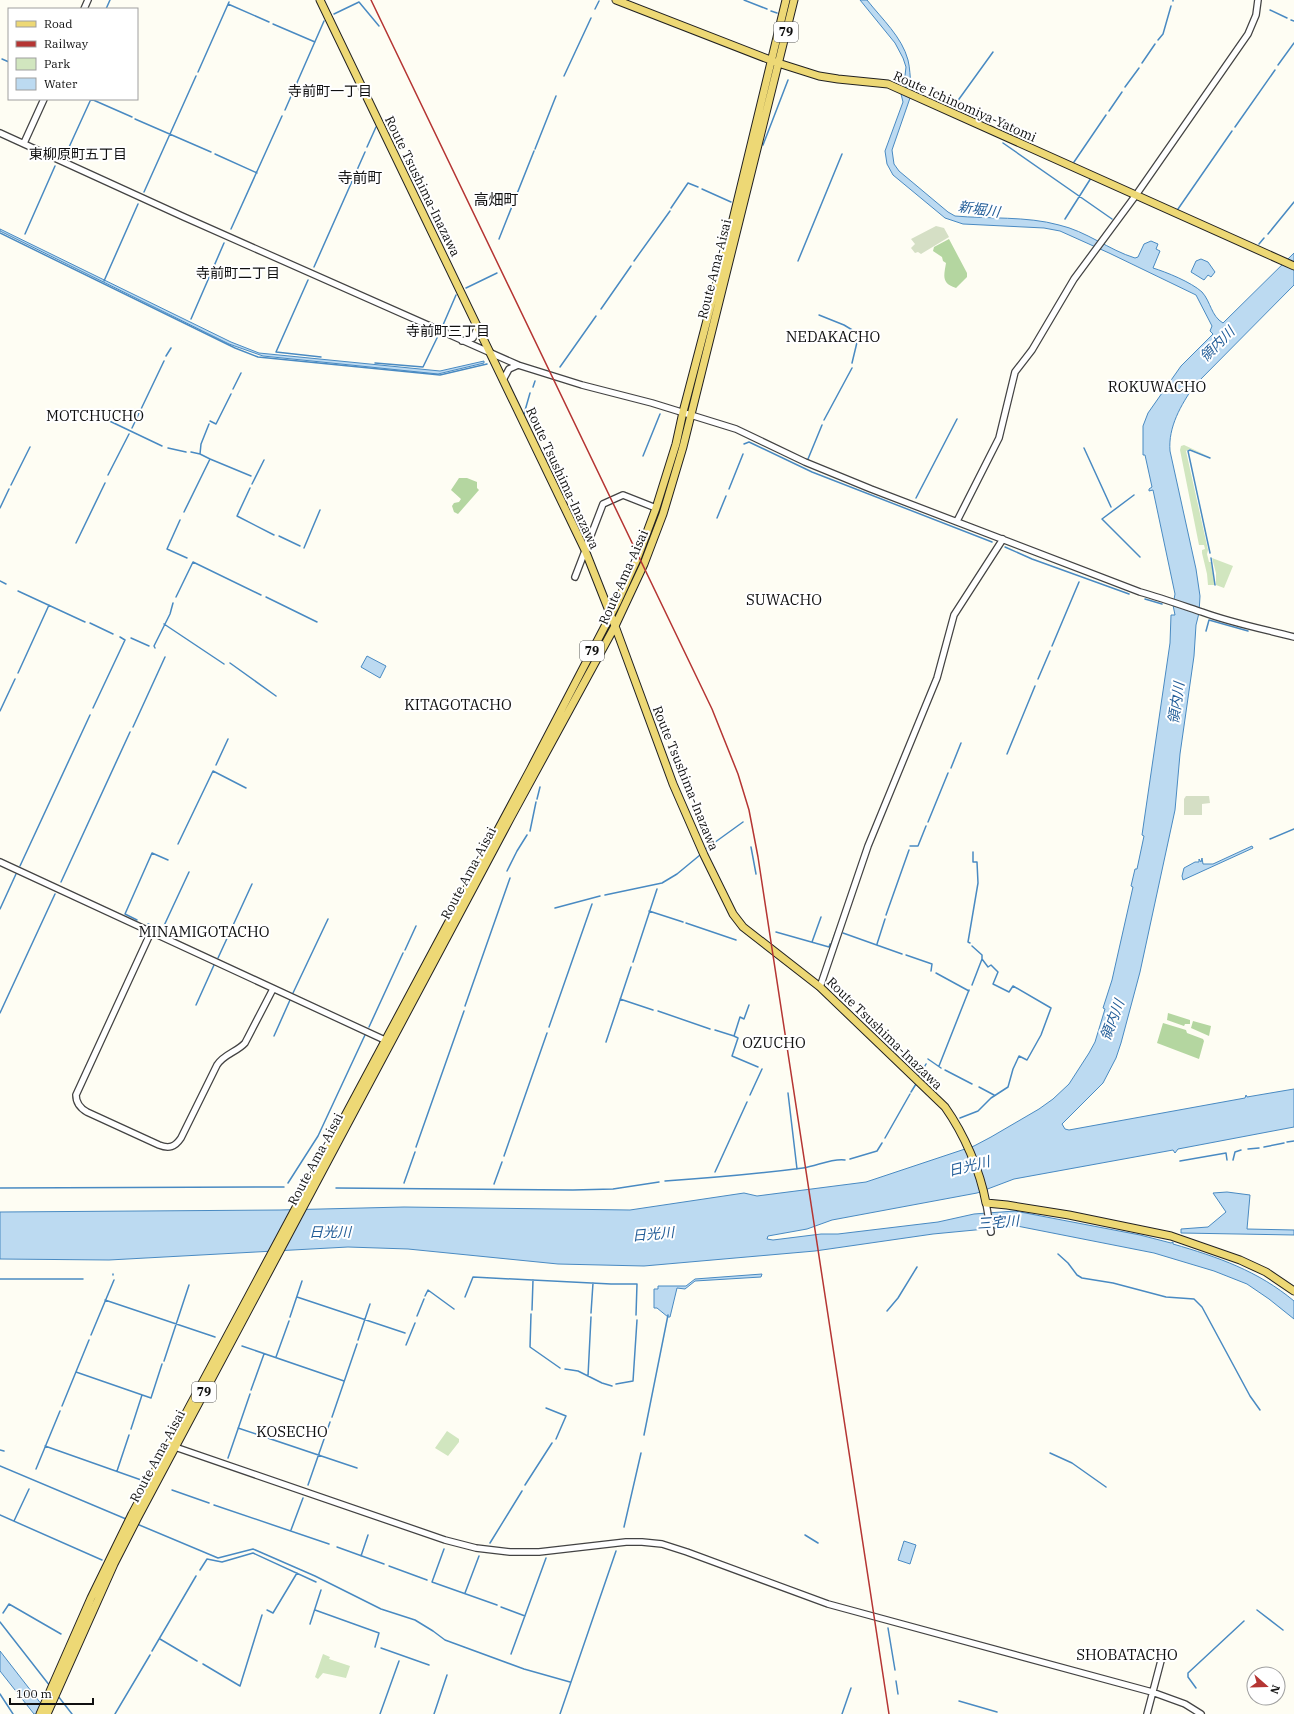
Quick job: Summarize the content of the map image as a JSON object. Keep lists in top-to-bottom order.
{
  "streets": {
    "main road": [
      "79",
      "Route Ichinomiya-Yatomi",
      "Route Tsushima-Inazawa",
      "Route Ama-Aisai"
    ]
  },
  "crossings": [
    ["Route Ichinomiya-Yatomi", "Route Ama-Aisai"],
    ["Route Tsushima-Inazawa", "Route Ama-Aisai"]
  ],
  "districts": [
    "寺前町一丁目",
    "東柳原町五丁目",
    "寺前町",
    "高畑町",
    "寺前町二丁目",
    "寺前町三丁目",
    "NEDAKACHO",
    "ROKUWACHO",
    "MOTCHUCHO",
    "SUWACHO",
    "KITAGOTACHO",
    "MINAMIGOTACHO",
    "OZUCHO",
    "KOSECHO",
    "SHOBATACHO"
  ],
  "water": [
    "新堀川",
    "領内川",
    "日光川",
    "三宅川"
  ],
  "legend": [
    "Road",
    "Railway",
    "Park",
    "Water"
  ],
  "scale_bar": "100 m",
  "north": "right"
}
